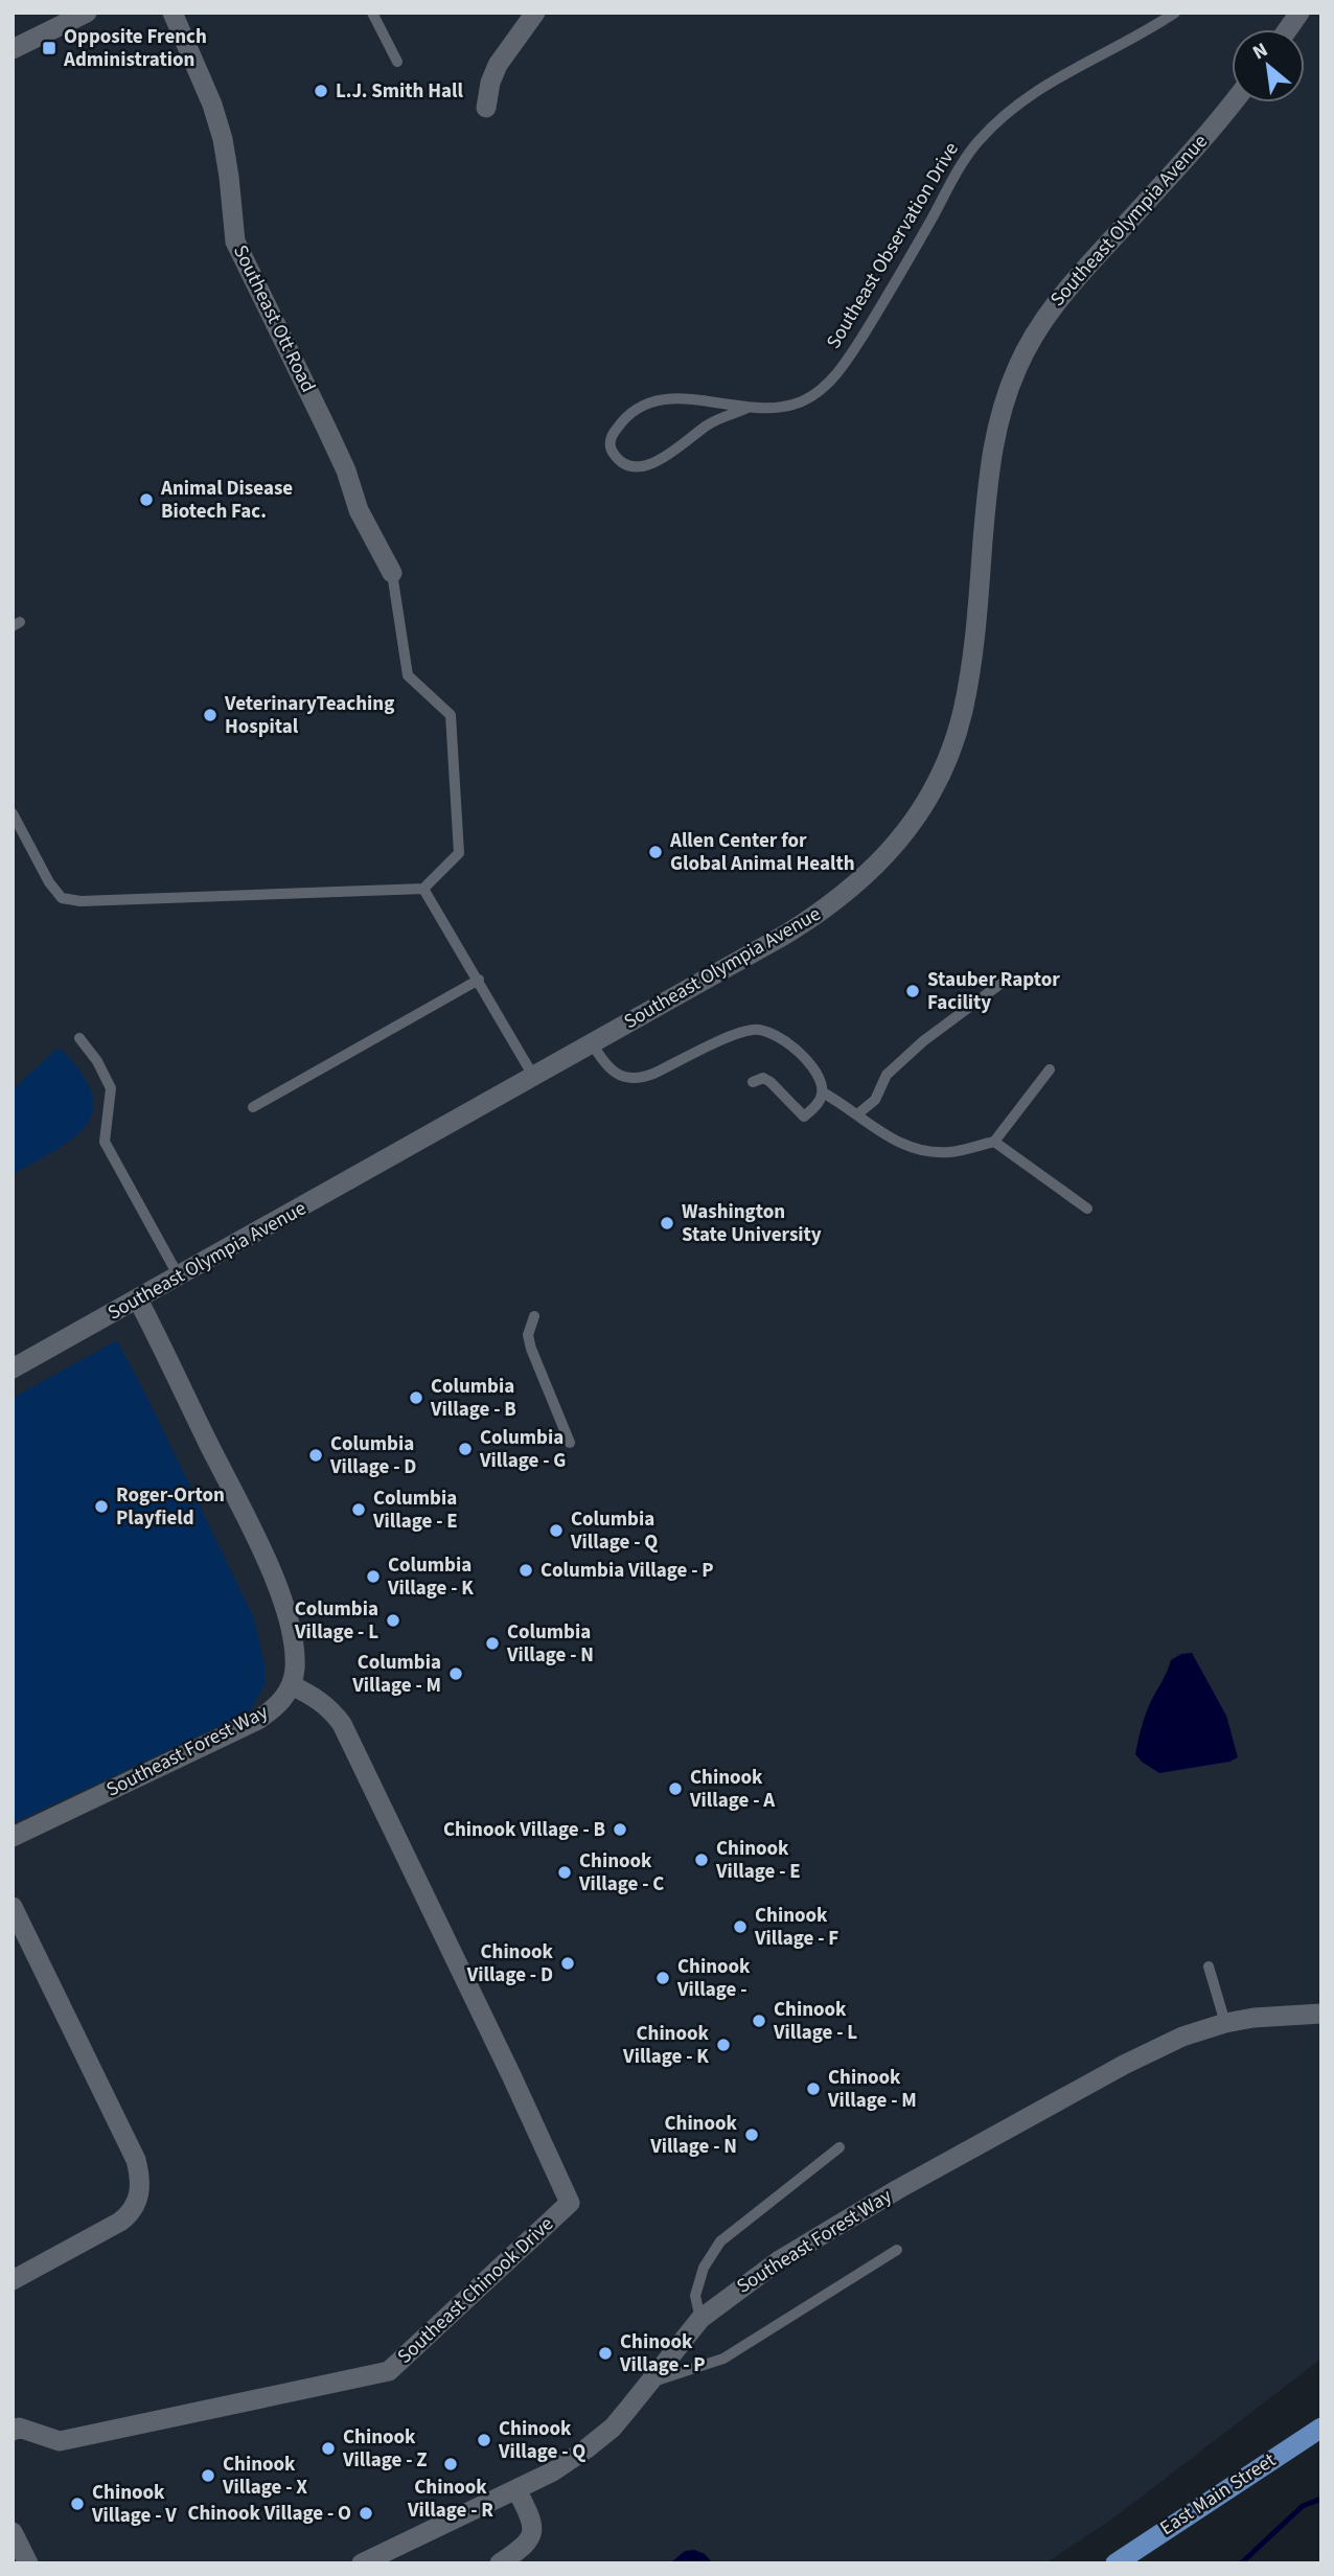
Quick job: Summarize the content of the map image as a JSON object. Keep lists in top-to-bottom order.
{
  "streets": {
    "main road": ["East Main Street"],
    "street": [
      "Southeast Olympia Avenue",
      "Southeast Ott Road",
      "Southeast Forest Way",
      "Southeast Chinook Drive"
    ],
    "lane": ["Southeast Observation Drive"]
  },
  "crossings": [
    ["Southeast Forest Way", "Southeast Chinook Drive"]
  ],
  "places": {
    "transit": ["Opposite French Administration"],
    "other": [
      "L.J. Smith Hall",
      "Animal Disease Biotech Fac.",
      "VeterinaryTeaching Hospital",
      "Allen Center for Global Animal Health",
      "Stauber Raptor Facility",
      "Washington State University",
      "Columbia Village - B",
      "Columbia Village - G",
      "Columbia Village - D",
      "Roger-Orton Playfield",
      "Columbia Village - E",
      "Columbia Village - Q",
      "Columbia Village - P",
      "Columbia Village - K",
      "Columbia Village - L",
      "Columbia Village - N",
      "Columbia Village - M",
      "Chinook Village - A",
      "Chinook Village - B",
      "Chinook Village - E",
      "Chinook Village - C",
      "Chinook Village - F",
      "Chinook Village - D",
      "Chinook Village -",
      "Chinook Village - L",
      "Chinook Village - K",
      "Chinook Village - M",
      "Chinook Village - N",
      "Chinook Village - P",
      "Chinook Village - Q",
      "Chinook Village - Z",
      "Chinook Village - R",
      "Chinook Village - X",
      "Chinook Village - V",
      "Chinook Village - O"
    ]
  },
  "north": "top left"
}
